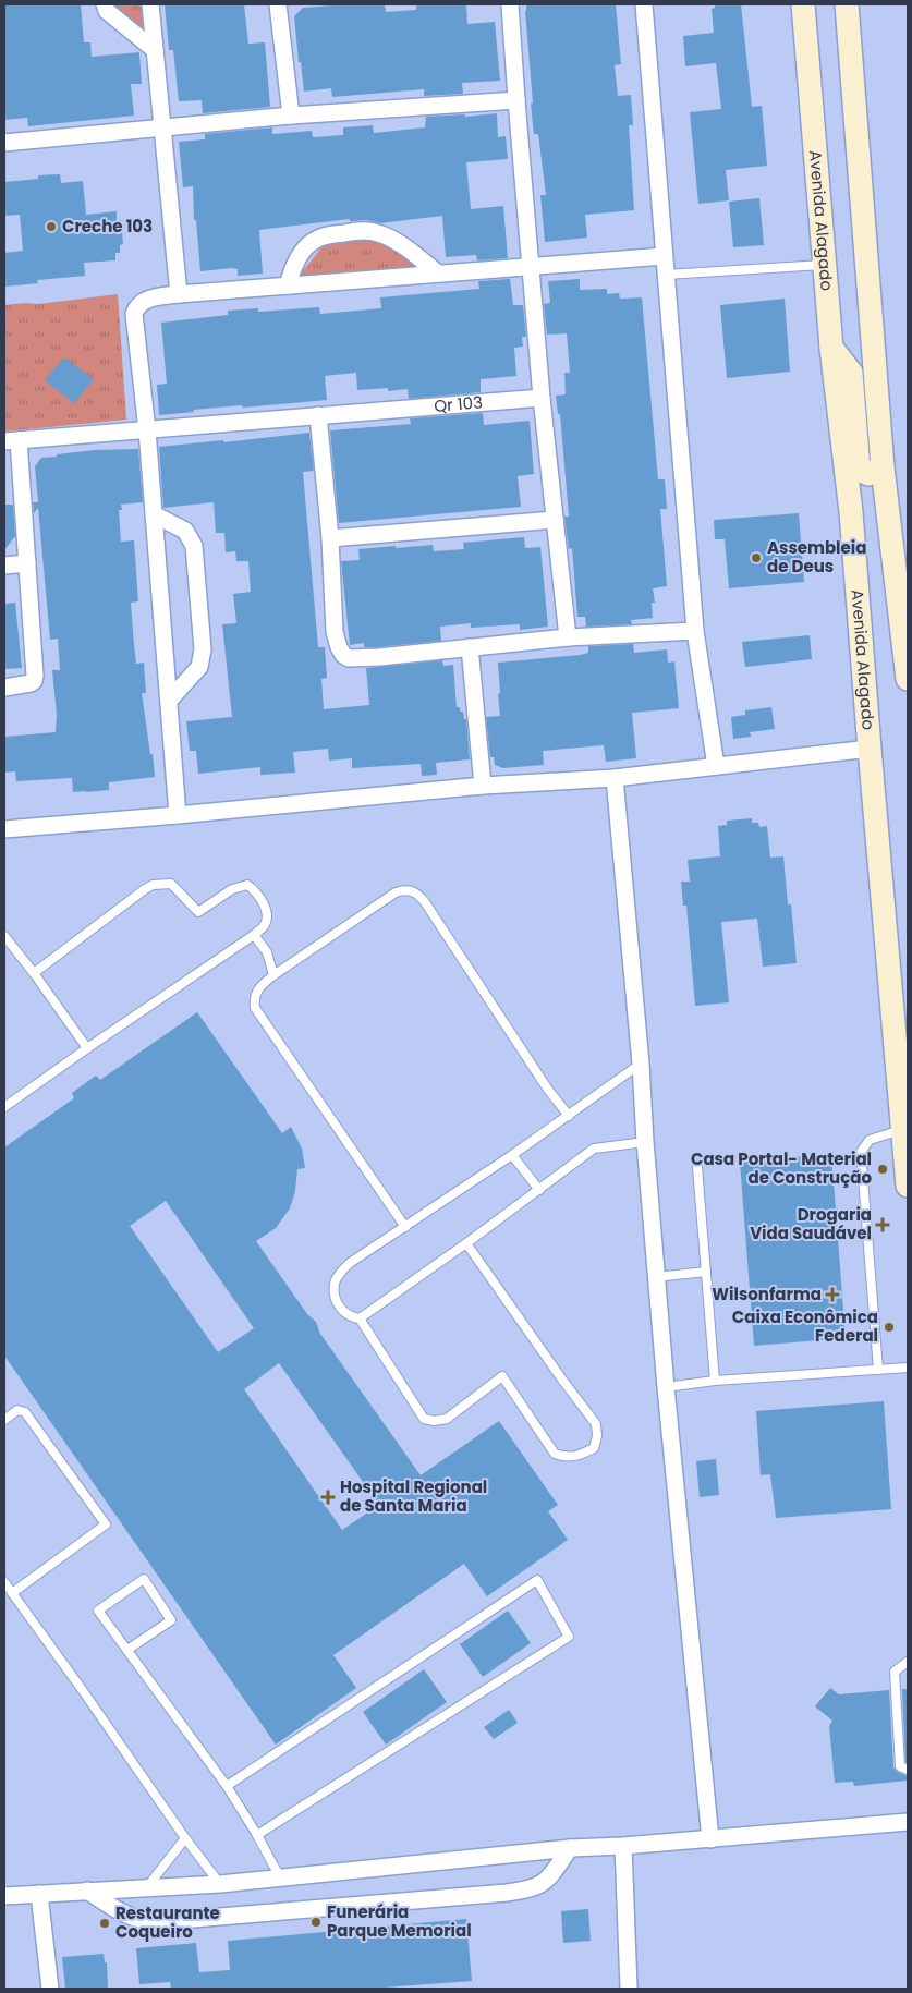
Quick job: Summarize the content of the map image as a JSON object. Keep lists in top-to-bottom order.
{
  "streets": {
    "main road": ["Avenida Alagado"],
    "street": ["Qr 103"]
  },
  "places": {
    "other": [
      "Creche 103",
      "Assembleia de Deus",
      "Casa Portal- Material de Construção",
      "Caixa Econômica Federal",
      "Funerária Parque Memorial",
      "Restaurante Coqueiro"
    ],
    "health": ["Drogaria Vida Saudável", "Wilsonfarma", "Hospital Regional de Santa Maria"]
  }
}
